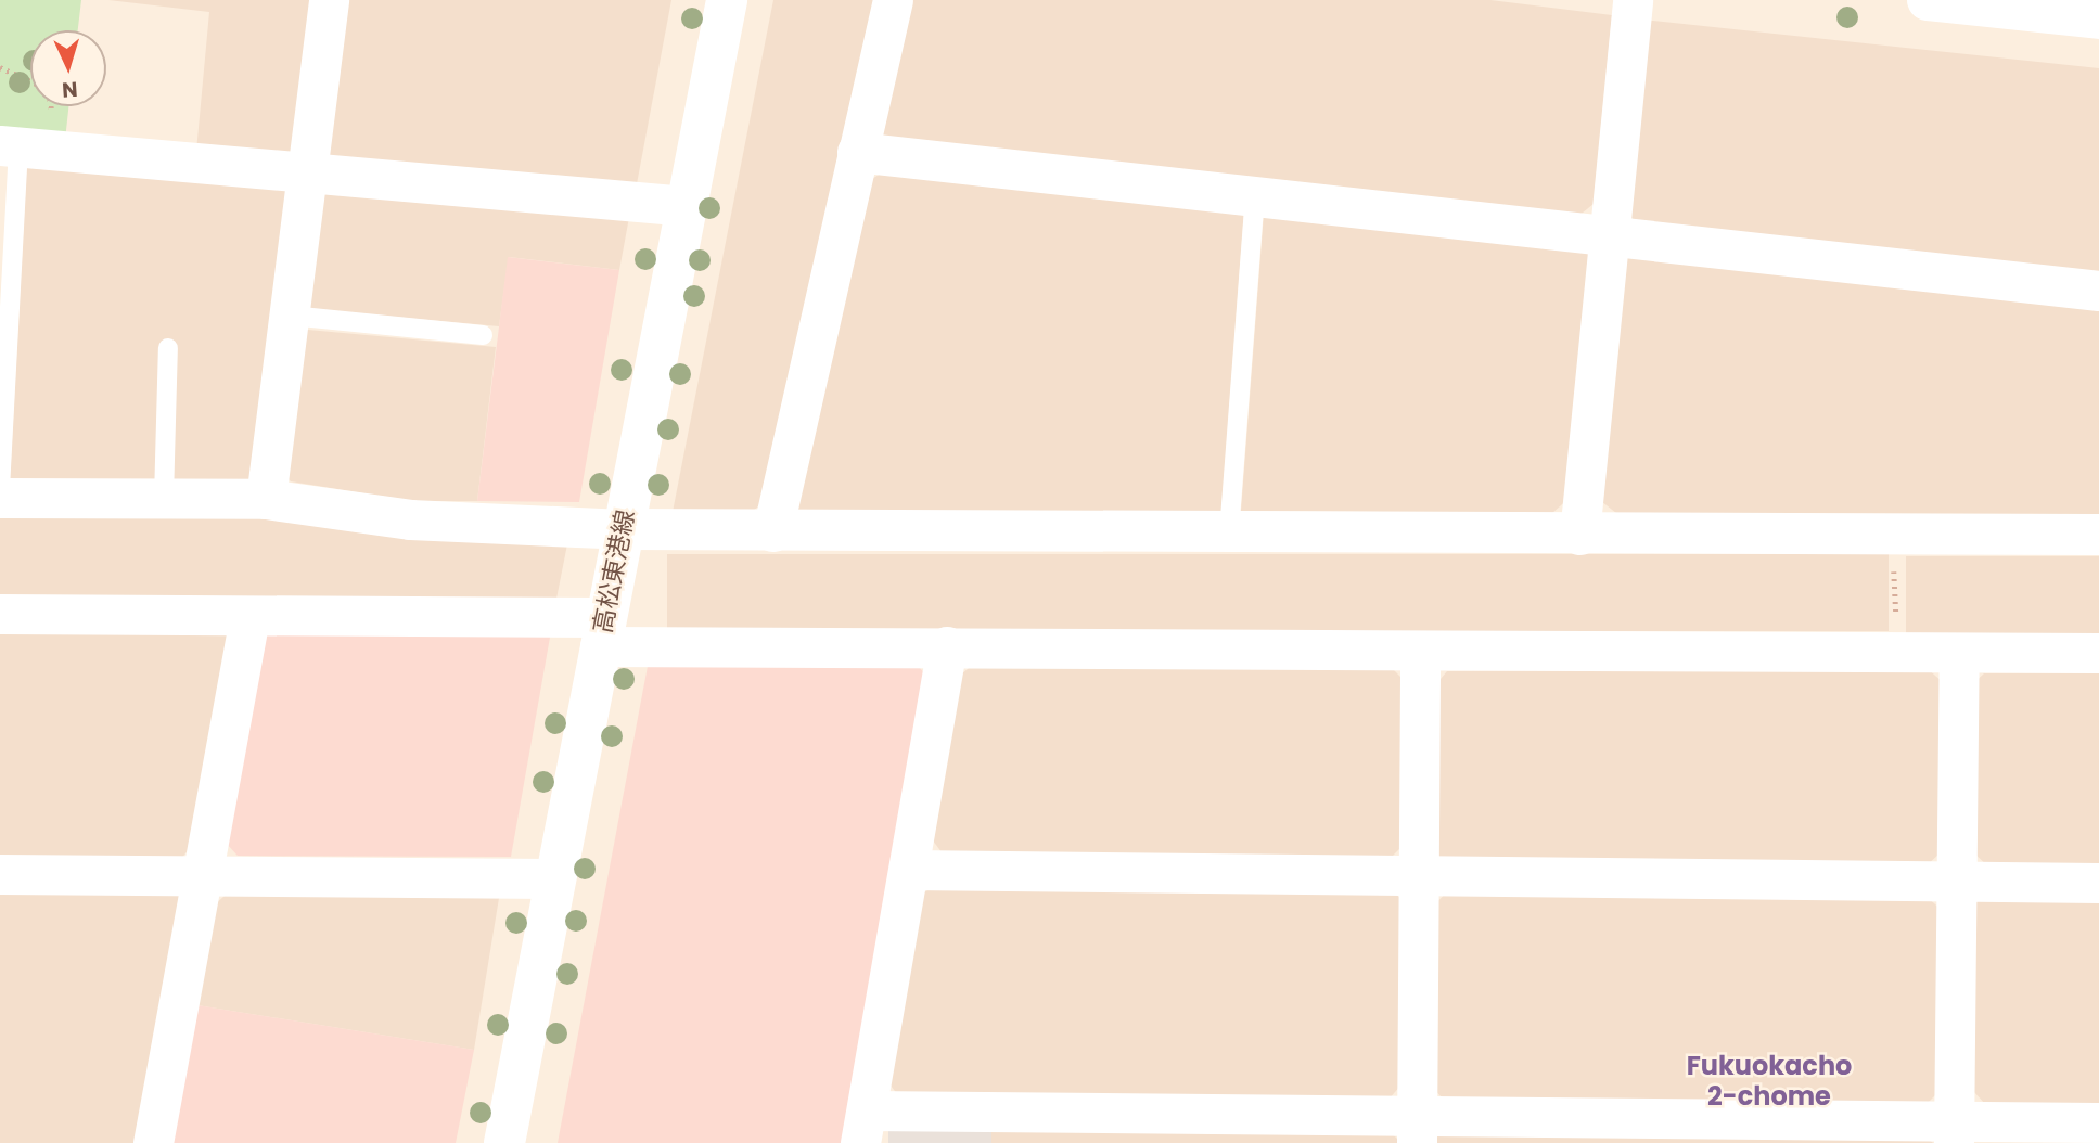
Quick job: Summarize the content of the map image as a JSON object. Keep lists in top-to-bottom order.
{
  "streets": {
    "street": ["高松東港線"]
  },
  "districts": ["Fukuokacho 2-chome"],
  "north": "bottom"
}
